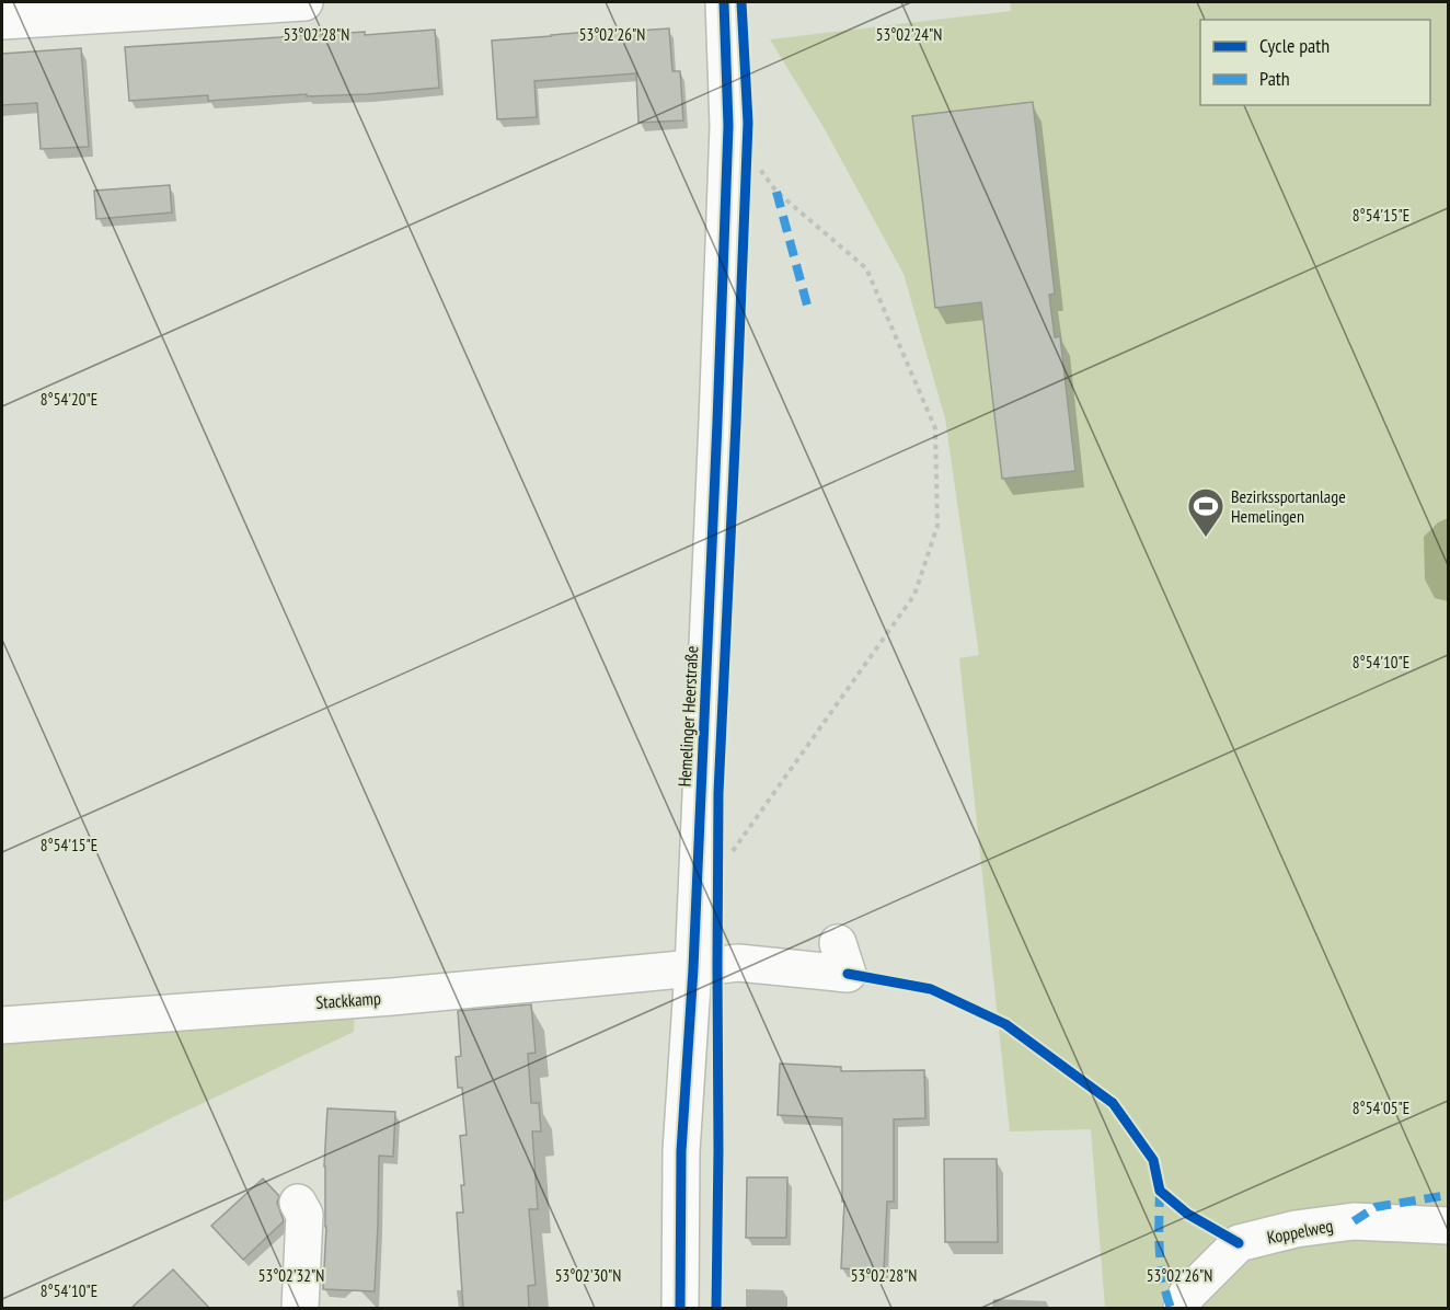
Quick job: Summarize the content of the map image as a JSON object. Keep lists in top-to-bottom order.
{
  "streets": {
    "main road": ["Hemelinger Heerstraße", "Stackkamp", "Koppelweg"]
  },
  "crossings": [
    ["Hemelinger Heerstraße", "Stackkamp"]
  ],
  "places": {
    "sports": ["Bezirkssportanlage Hemelingen"]
  },
  "legend": ["Cycle path", "Path"],
  "coordinates": [
    "53°02'28\"N",
    "53°02'26\"N",
    "53°02'24\"N",
    "8°54'15\"E",
    "8°54'20\"E",
    "8°54'10\"E",
    "8°54'05\"E",
    "53°02'32\"N",
    "53°02'30\"N"
  ]
}
